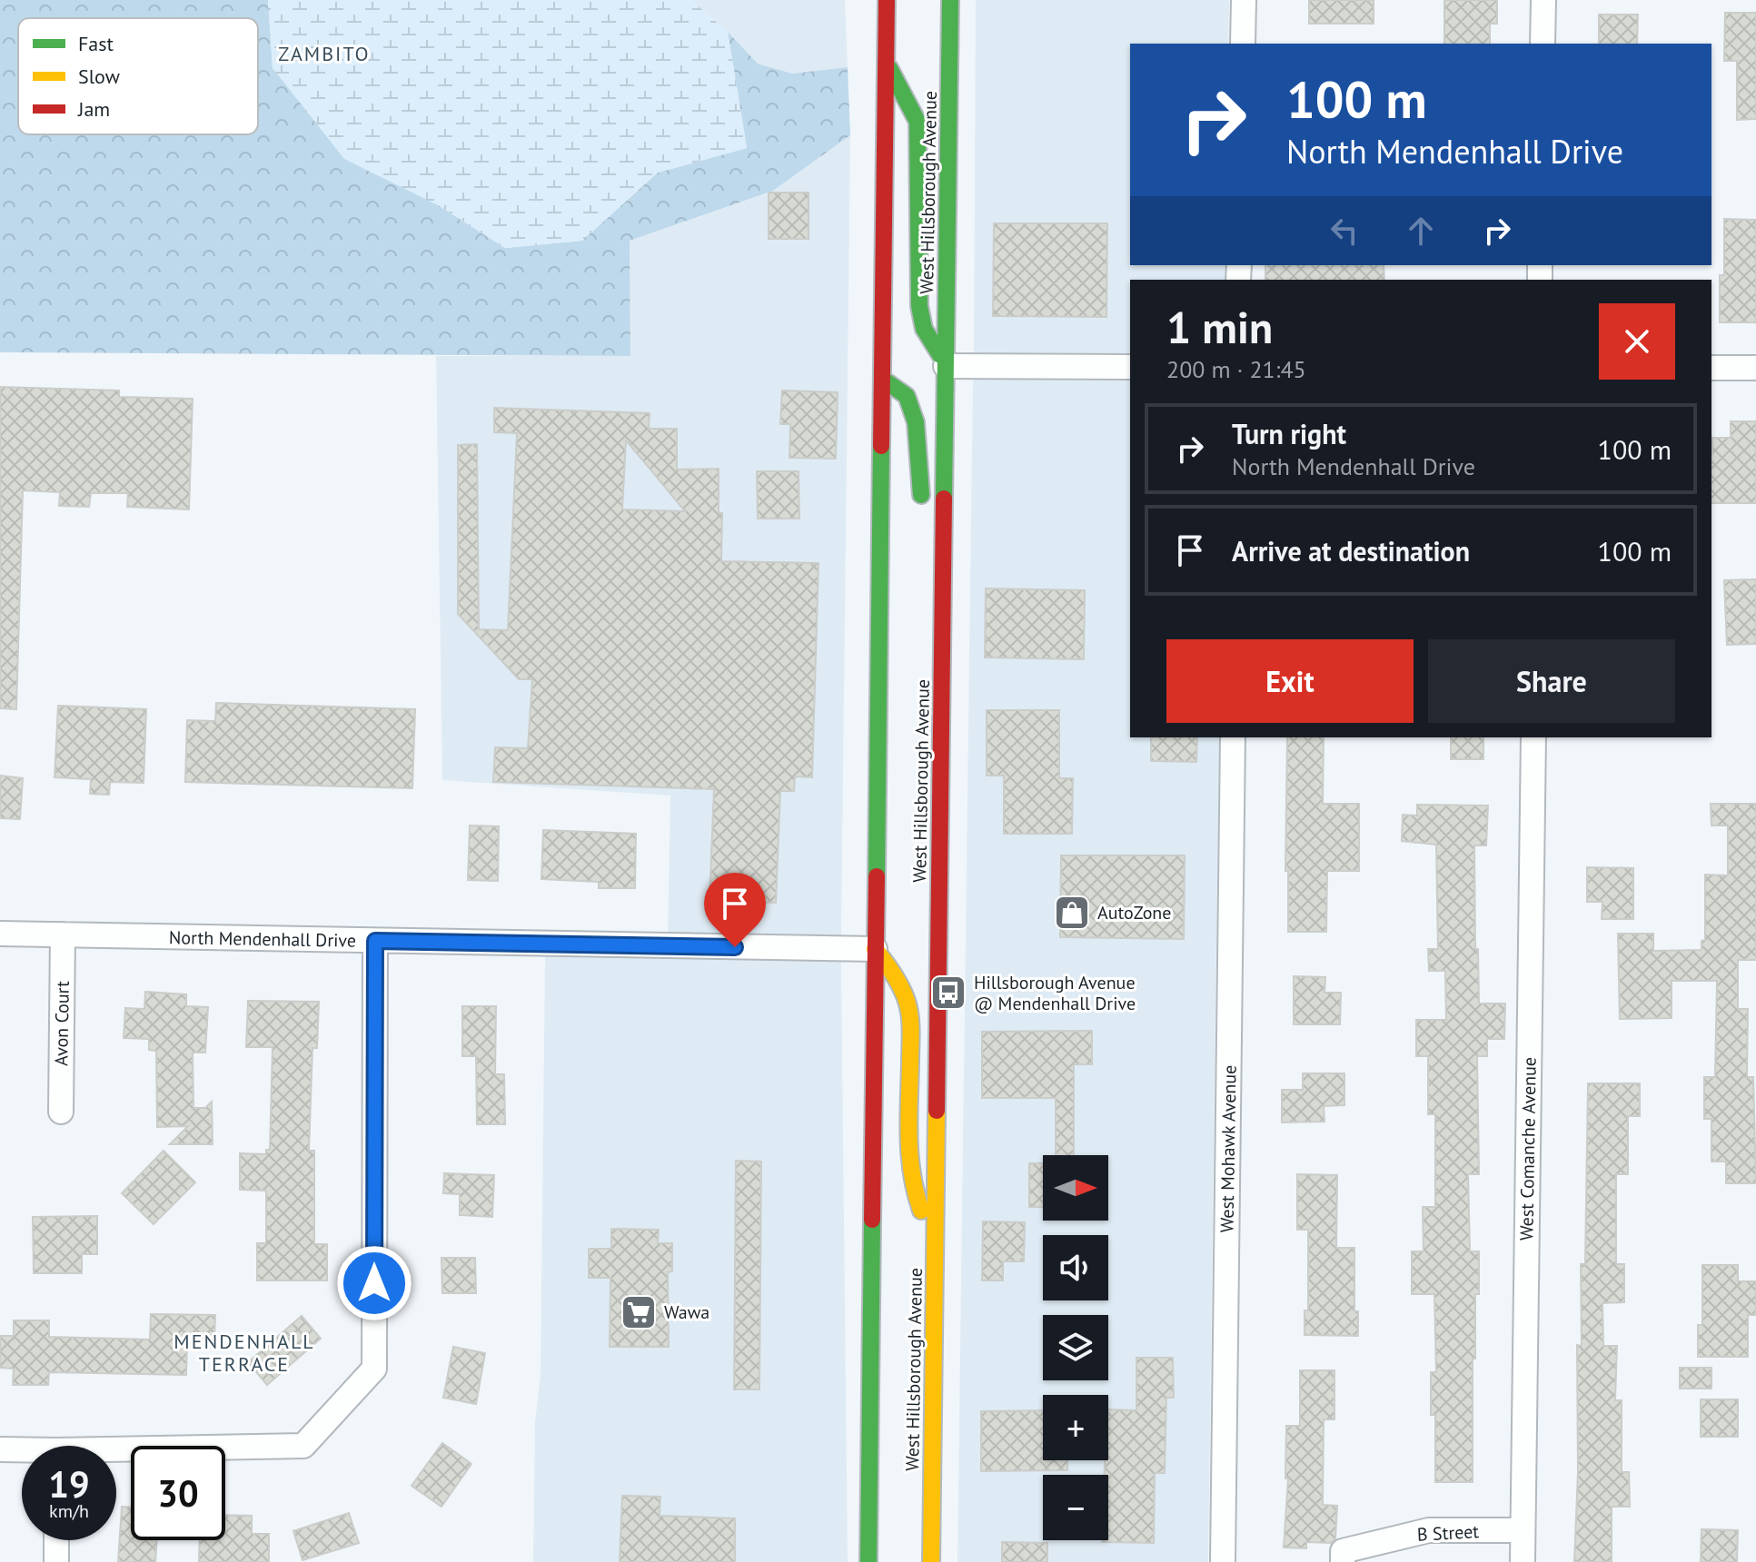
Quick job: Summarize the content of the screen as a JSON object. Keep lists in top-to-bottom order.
{
  "streets": {
    "main road": ["West Hillsborough Avenue"],
    "street": [
      "North Mendenhall Drive",
      "Avon Court",
      "West Mohawk Avenue",
      "West Comanche Avenue",
      "B Street"
    ]
  },
  "crossings": [
    ["North Mendenhall Drive", "Avon Court"],
    ["West Comanche Avenue", "B Street"]
  ],
  "districts": ["ZAMBITO", "MENDENHALL TERRACE"],
  "places": {
    "shop": ["AutoZone"],
    "bus stop": ["Hillsborough Avenue @ Mendenhall Drive"],
    "supermarket": ["Wawa"]
  },
  "legend": ["Fast", "Slow", "Jam"],
  "north": "right",
  "page": {
    "turn": ["100 m", "North Mendenhall Drive"],
    "heading": ["1 min", "200 m · 21:45"],
    "list": [
      {
        "name": "Turn right",
        "note": "North Mendenhall Drive",
        "value": "100 m"
      },
      {
        "name": "Arrive at destination",
        "value": "100 m"
      }
    ],
    "buttons": ["Exit", "Share"],
    "map_buttons": ["+", "−"],
    "speed": "19 km/h",
    "limit": "30"
  }
}
